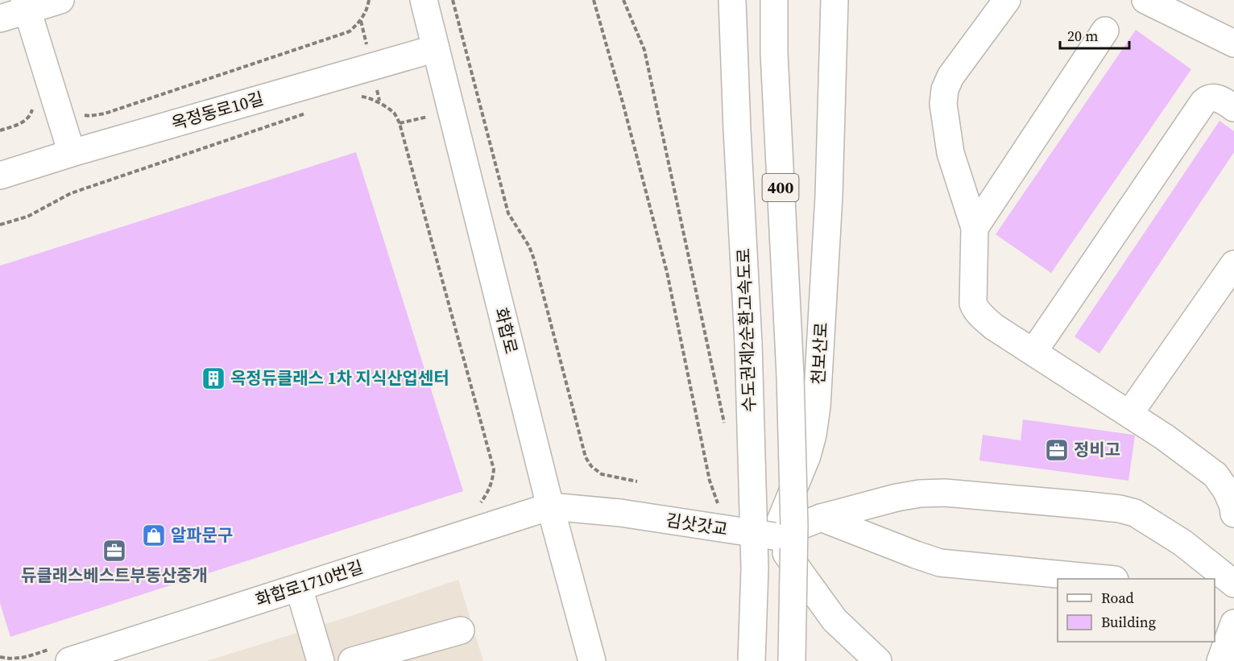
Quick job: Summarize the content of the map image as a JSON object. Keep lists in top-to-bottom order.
{
  "streets": {
    "main road": [
      "옥정동로10길",
      "400",
      "수도권제2순환고속도로",
      "화합로",
      "천보산로",
      "김삿갓교",
      "화합로1710번길"
    ]
  },
  "crossings": [
    ["옥정동로10길", "화합로"],
    ["화합로", "김삿갓교"],
    ["화합로", "화합로1710번길"],
    ["천보산로", "김삿갓교"],
    ["김삿갓교", "화합로1710번길"]
  ],
  "places": {
    "building": ["옥정듀클래스 1차 지식산업센터"],
    "office": ["정비고", "듀클래스베스트부동산중개"],
    "shop": ["알파문구"]
  },
  "legend": ["Road", "Building"],
  "scale_bar": "20 m"
}
